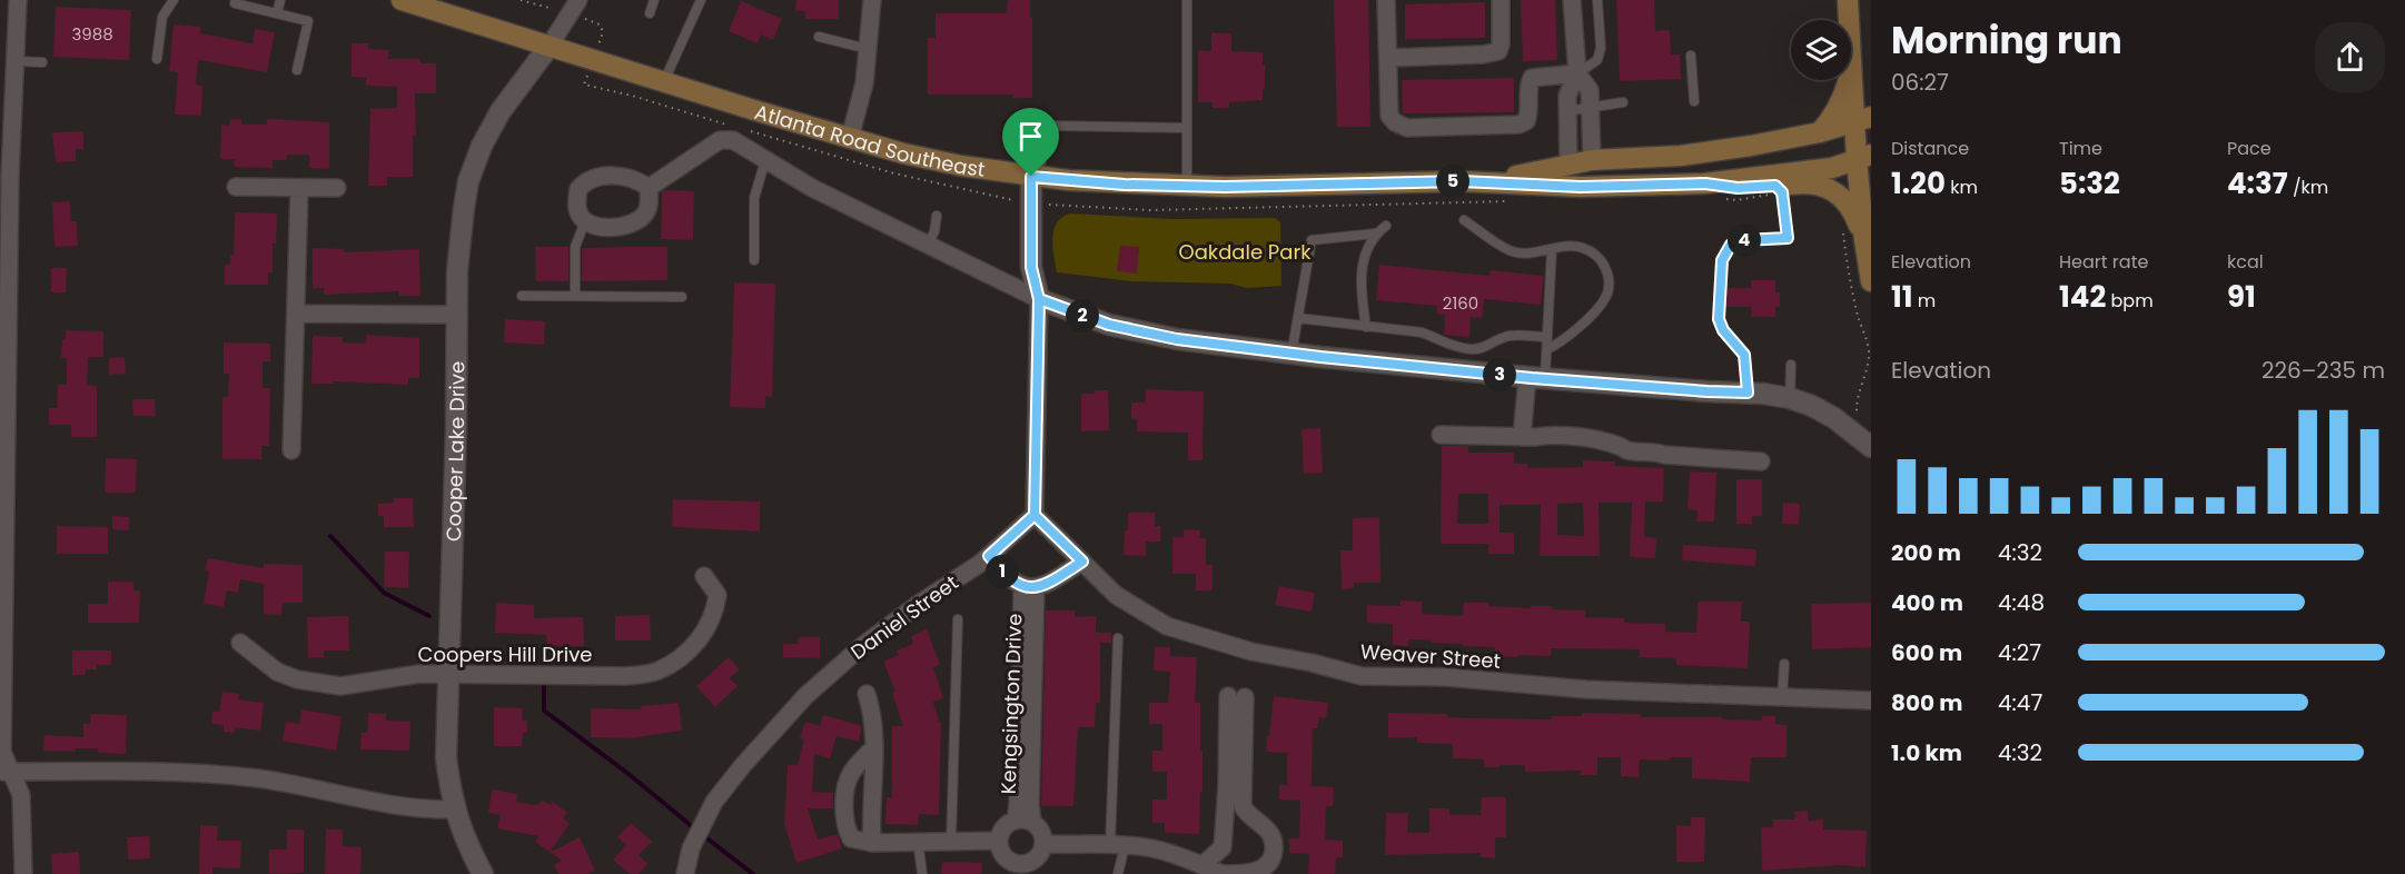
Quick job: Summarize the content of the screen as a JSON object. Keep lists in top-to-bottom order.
{
  "streets": {
    "main road": ["Atlanta Road Southeast"],
    "street": [
      "Cooper Lake Drive",
      "Daniel Street",
      "Coopers Hill Drive",
      "Weaver Street",
      "Kengsington Drive"
    ]
  },
  "crossings": [
    ["Atlanta Road Southeast", "Cooper Lake Drive"],
    ["Cooper Lake Drive", "Coopers Hill Drive"],
    ["Daniel Street", "Weaver Street"]
  ],
  "parks": ["Oakdale Park"],
  "house_numbers": ["3988", "2160"],
  "page": {
    "heading": ["Morning run", "06:27"],
    "stats": [
      ["Distance", "1.20 km"],
      ["Time", "5:32"],
      ["Pace", "4:37 /km"],
      ["Elevation", "11 m"],
      ["Heart rate", "142 bpm"],
      ["kcal", "91"]
    ],
    "pins": [
      "5",
      "4",
      "2",
      "3",
      "1"
    ],
    "chart": ["Elevation", "226–235 m"],
    "list": [
      {
        "name": "200 m",
        "note": "4:32"
      },
      {
        "name": "400 m",
        "note": "4:48"
      },
      {
        "name": "600 m",
        "note": "4:27"
      },
      {
        "name": "800 m",
        "note": "4:47"
      },
      {
        "name": "1.0 km",
        "note": "4:32"
      }
    ]
  }
}
